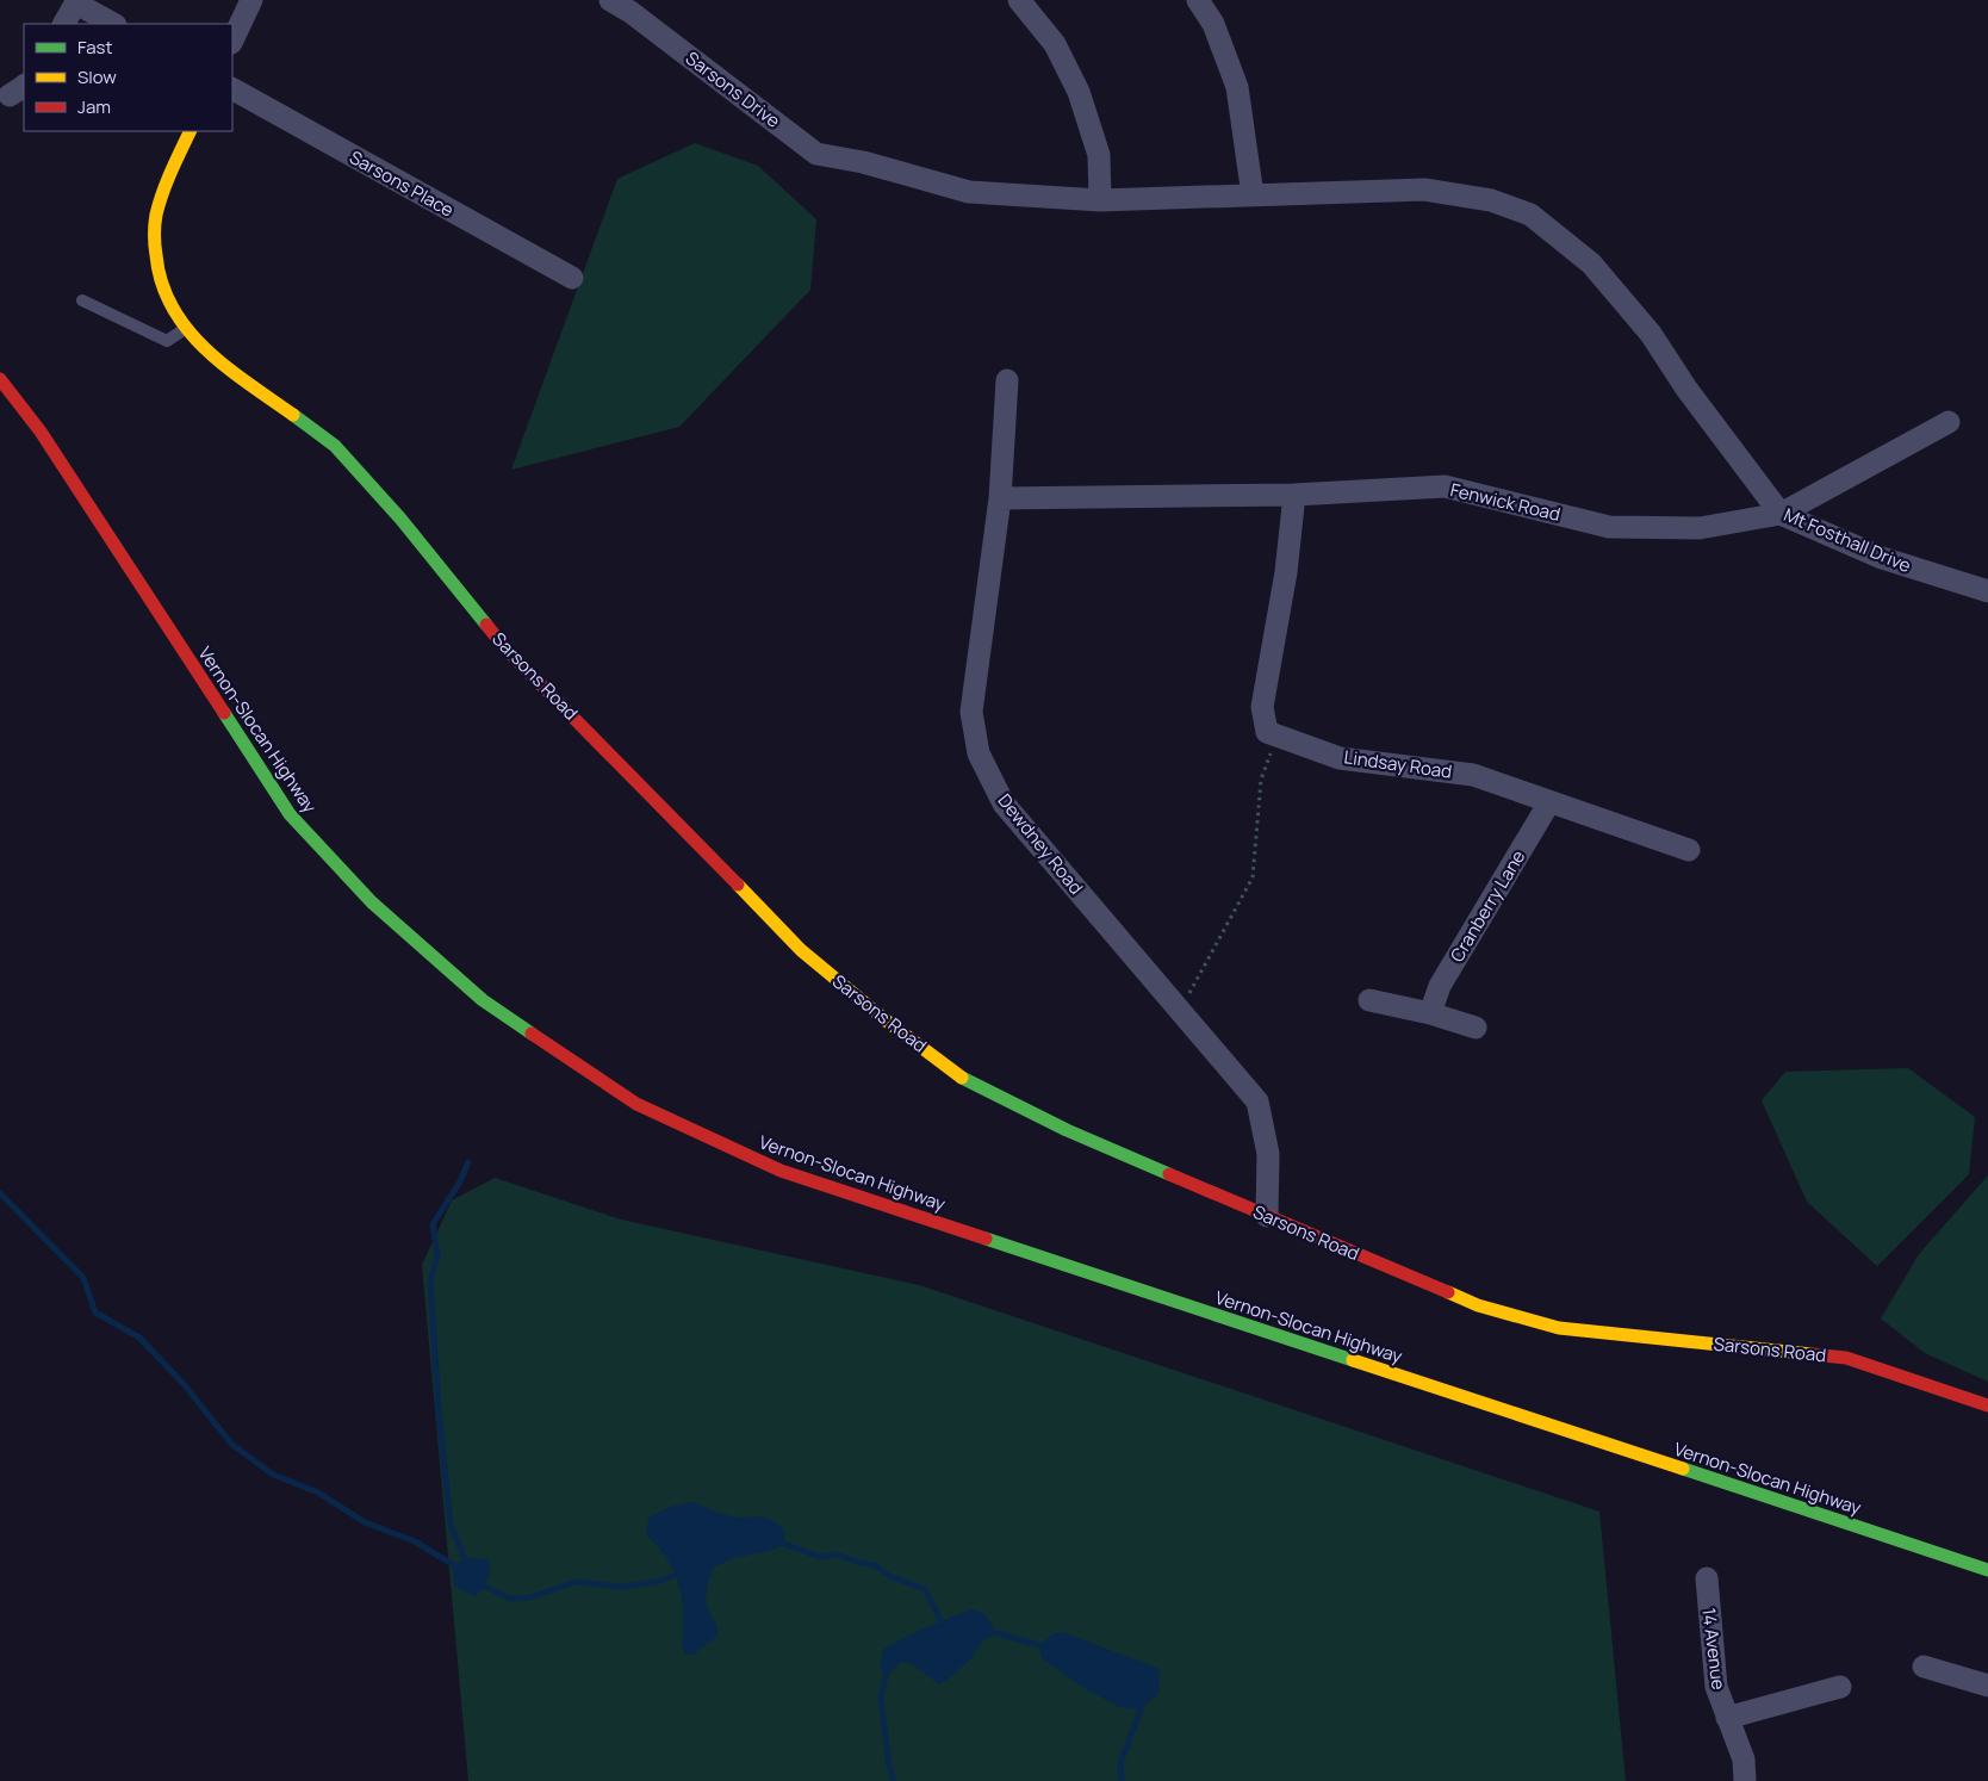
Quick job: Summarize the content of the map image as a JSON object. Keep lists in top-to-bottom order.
{
  "streets": {
    "main road": ["Sarsons Road", "Vernon-Slocan Highway"],
    "street": [
      "Sarsons Drive",
      "Sarsons Place",
      "Fenwick Road",
      "Mt Fosthall Drive",
      "Lindsay Road",
      "Dewdney Road",
      "Cranberry Lane",
      "14 Avenue"
    ]
  },
  "crossings": [
    ["Sarsons Drive", "Mt Fosthall Drive"],
    ["Fenwick Road", "Mt Fosthall Drive"],
    ["Fenwick Road", "Dewdney Road"],
    ["Sarsons Road", "Dewdney Road"],
    ["Lindsay Road", "Cranberry Lane"]
  ],
  "legend": ["Fast", "Slow", "Jam"]
}
